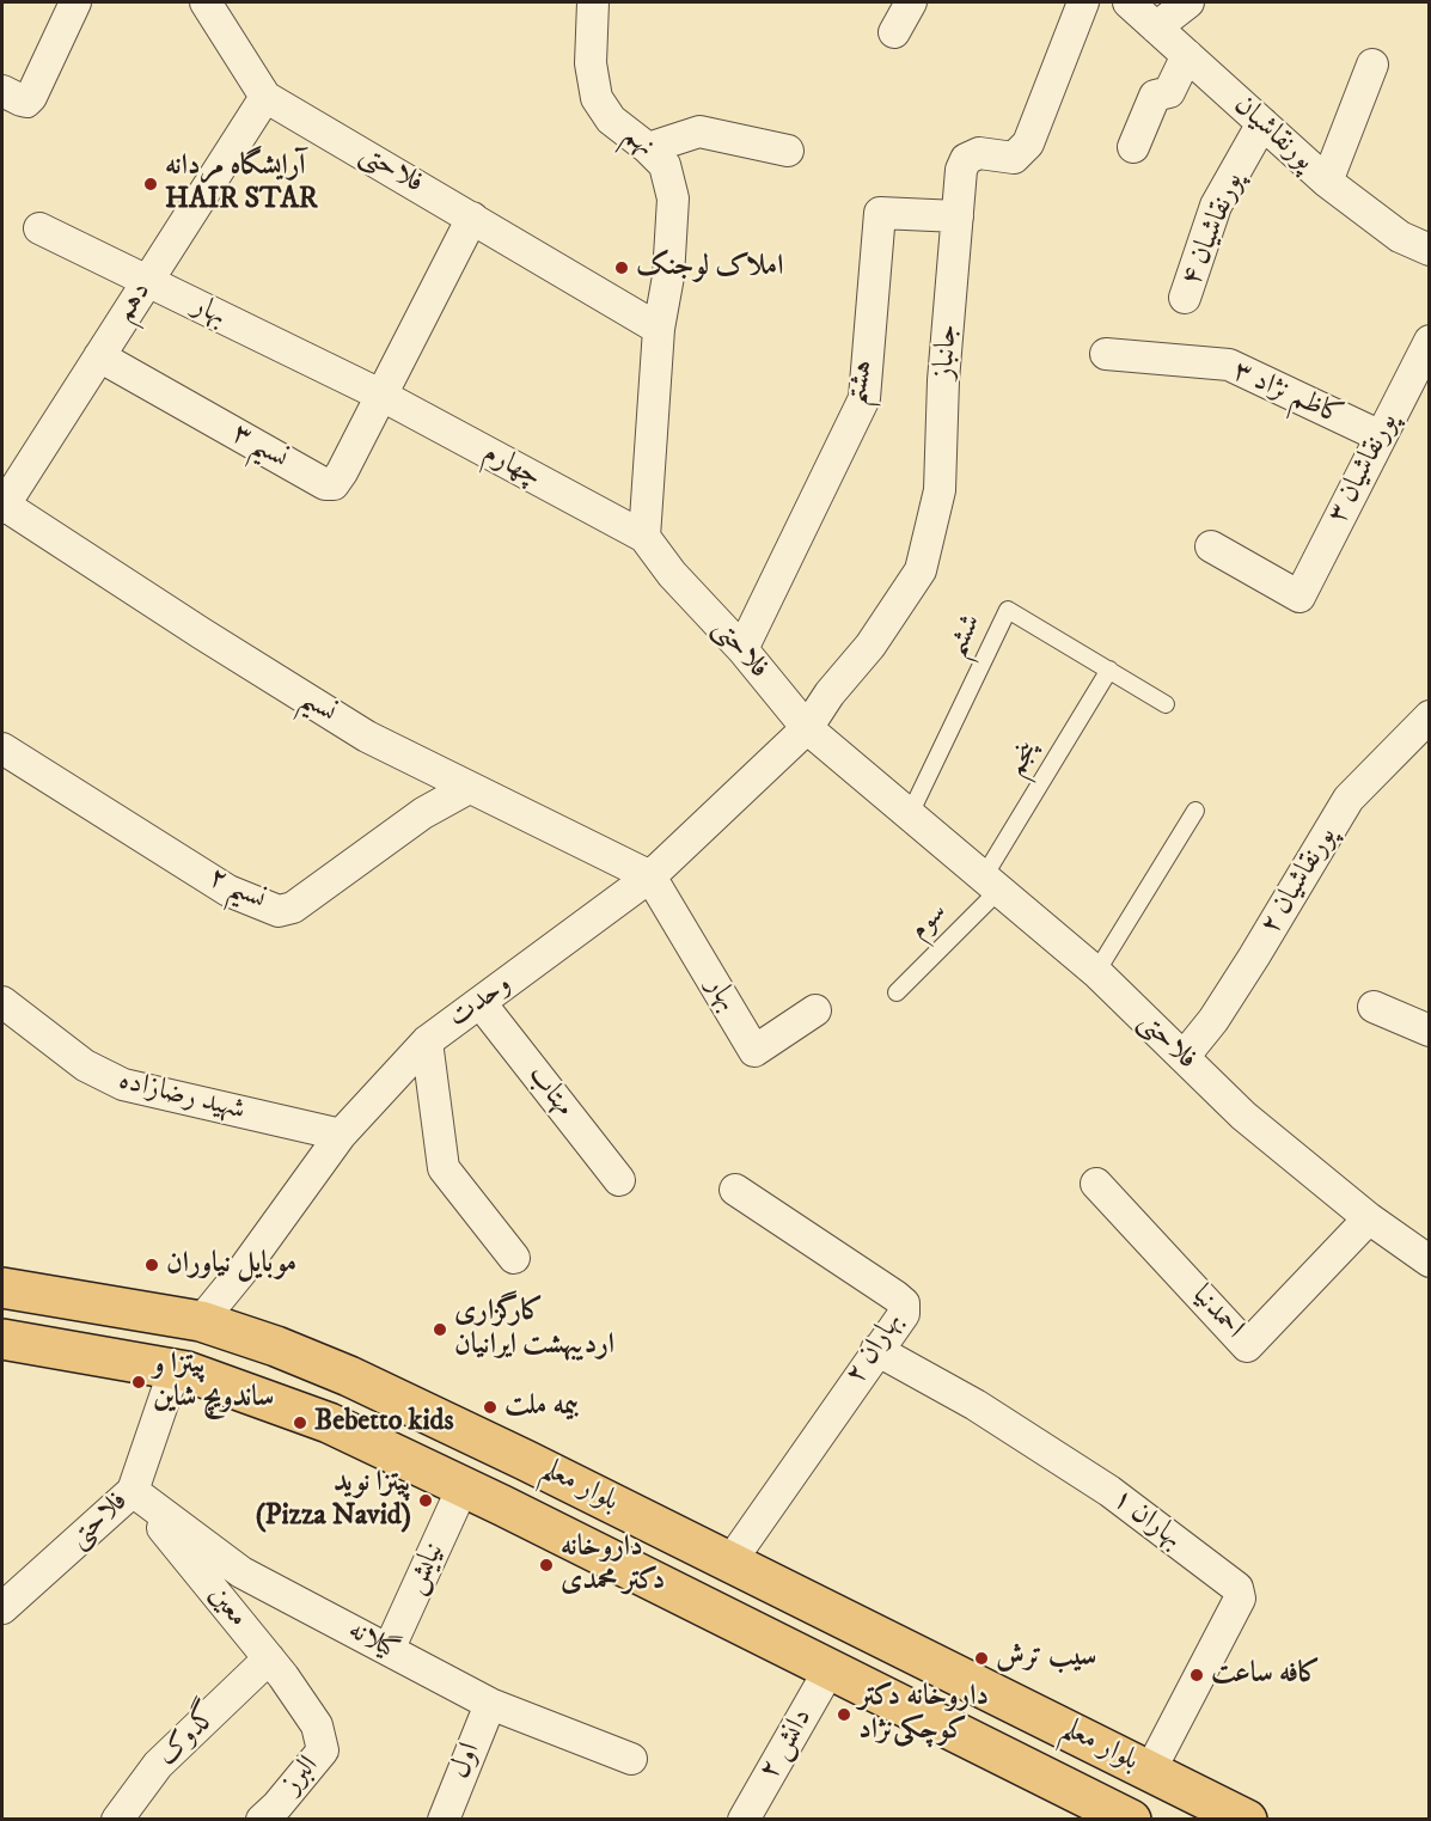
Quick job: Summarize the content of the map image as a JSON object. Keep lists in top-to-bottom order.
{
  "streets": {
    "main road": ["بلوار معلم"],
    "street": [
      "پورنقاشیان",
      "نهم",
      "فلاحتی",
      "پورنقاشیان ۴",
      "دهم",
      "بهار",
      "جانباز",
      "هشتم",
      "کاظم نژاد ۳",
      "نسیم ۳",
      "چهارم",
      "پورنقاشیان ۳",
      "نسیم",
      "پورنقاشیان ۲",
      "نسیم ٢",
      "وحدت",
      "مهتاب",
      "شهید رضازاده",
      "احمدنیا",
      "بهاران ۲",
      "بهاران ۱",
      "نیایش",
      "معین",
      "گیلانه",
      "گدوک",
      "دانش ۲",
      "اول",
      "البرز"
    ],
    "lane": ["ششم", "پنجم", "سوم"]
  },
  "crossings": [
    ["پورنقاشیان", "پورنقاشیان ۴"],
    ["نهم", "فلاحتی"],
    ["فلاحتی", "دهم"],
    ["فلاحتی", "جانباز"],
    ["فلاحتی", "هشتم"],
    ["فلاحتی", "چهارم"],
    ["فلاحتی", "ششم"],
    ["فلاحتی", "پنجم"],
    ["فلاحتی", "پورنقاشیان ۲"],
    ["فلاحتی", "سوم"],
    ["فلاحتی", "وحدت"],
    ["فلاحتی", "احمدنیا"],
    ["فلاحتی", "بلوار معلم"],
    ["فلاحتی", "معین"],
    ["فلاحتی", "گیلانه"],
    ["دهم", "بهار"],
    ["دهم", "نسیم ۳"],
    ["دهم", "نسیم"],
    ["بهار", "نسیم ۳"],
    ["بهار", "چهارم"],
    ["بهار", "نسیم"],
    ["بهار", "وحدت"],
    ["جانباز", "هشتم"],
    ["جانباز", "وحدت"],
    ["کاظم نژاد ۳", "پورنقاشیان ۳"],
    ["نسیم ۳", "چهارم"],
    ["ششم", "پنجم"],
    ["نسیم", "نسیم ٢"],
    ["نسیم", "وحدت"],
    ["پنجم", "سوم"],
    ["وحدت", "مهتاب"],
    ["وحدت", "شهید رضازاده"],
    ["وحدت", "بلوار معلم"],
    ["بهاران ۲", "بلوار معلم"],
    ["بهاران ۲", "بهاران ۱"],
    ["بلوار معلم", "بهاران ۱"],
    ["بلوار معلم", "نیایش"],
    ["بلوار معلم", "دانش ۲"],
    ["نیایش", "گیلانه"],
    ["معین", "گیلانه"],
    ["معین", "گدوک"],
    ["معین", "البرز"],
    ["گیلانه", "اول"]
  ],
  "places": [
    "آرایشگاه مردانه HAIR STAR",
    "املاک لوجنک",
    "موبایل نیاوران",
    "کارگزاری اردیبهشت ایرانیان",
    "پیتزا و ساندویچ شاین",
    "بیمه ملت",
    "Bebetto kids",
    "پیتزا نوید (Pizza Navid)",
    "داروخانه دکتر محمدی",
    "سیب ترش",
    "کافه ساعت",
    "داروخانه دکتر کوچکی‌نژاد"
  ]
}
